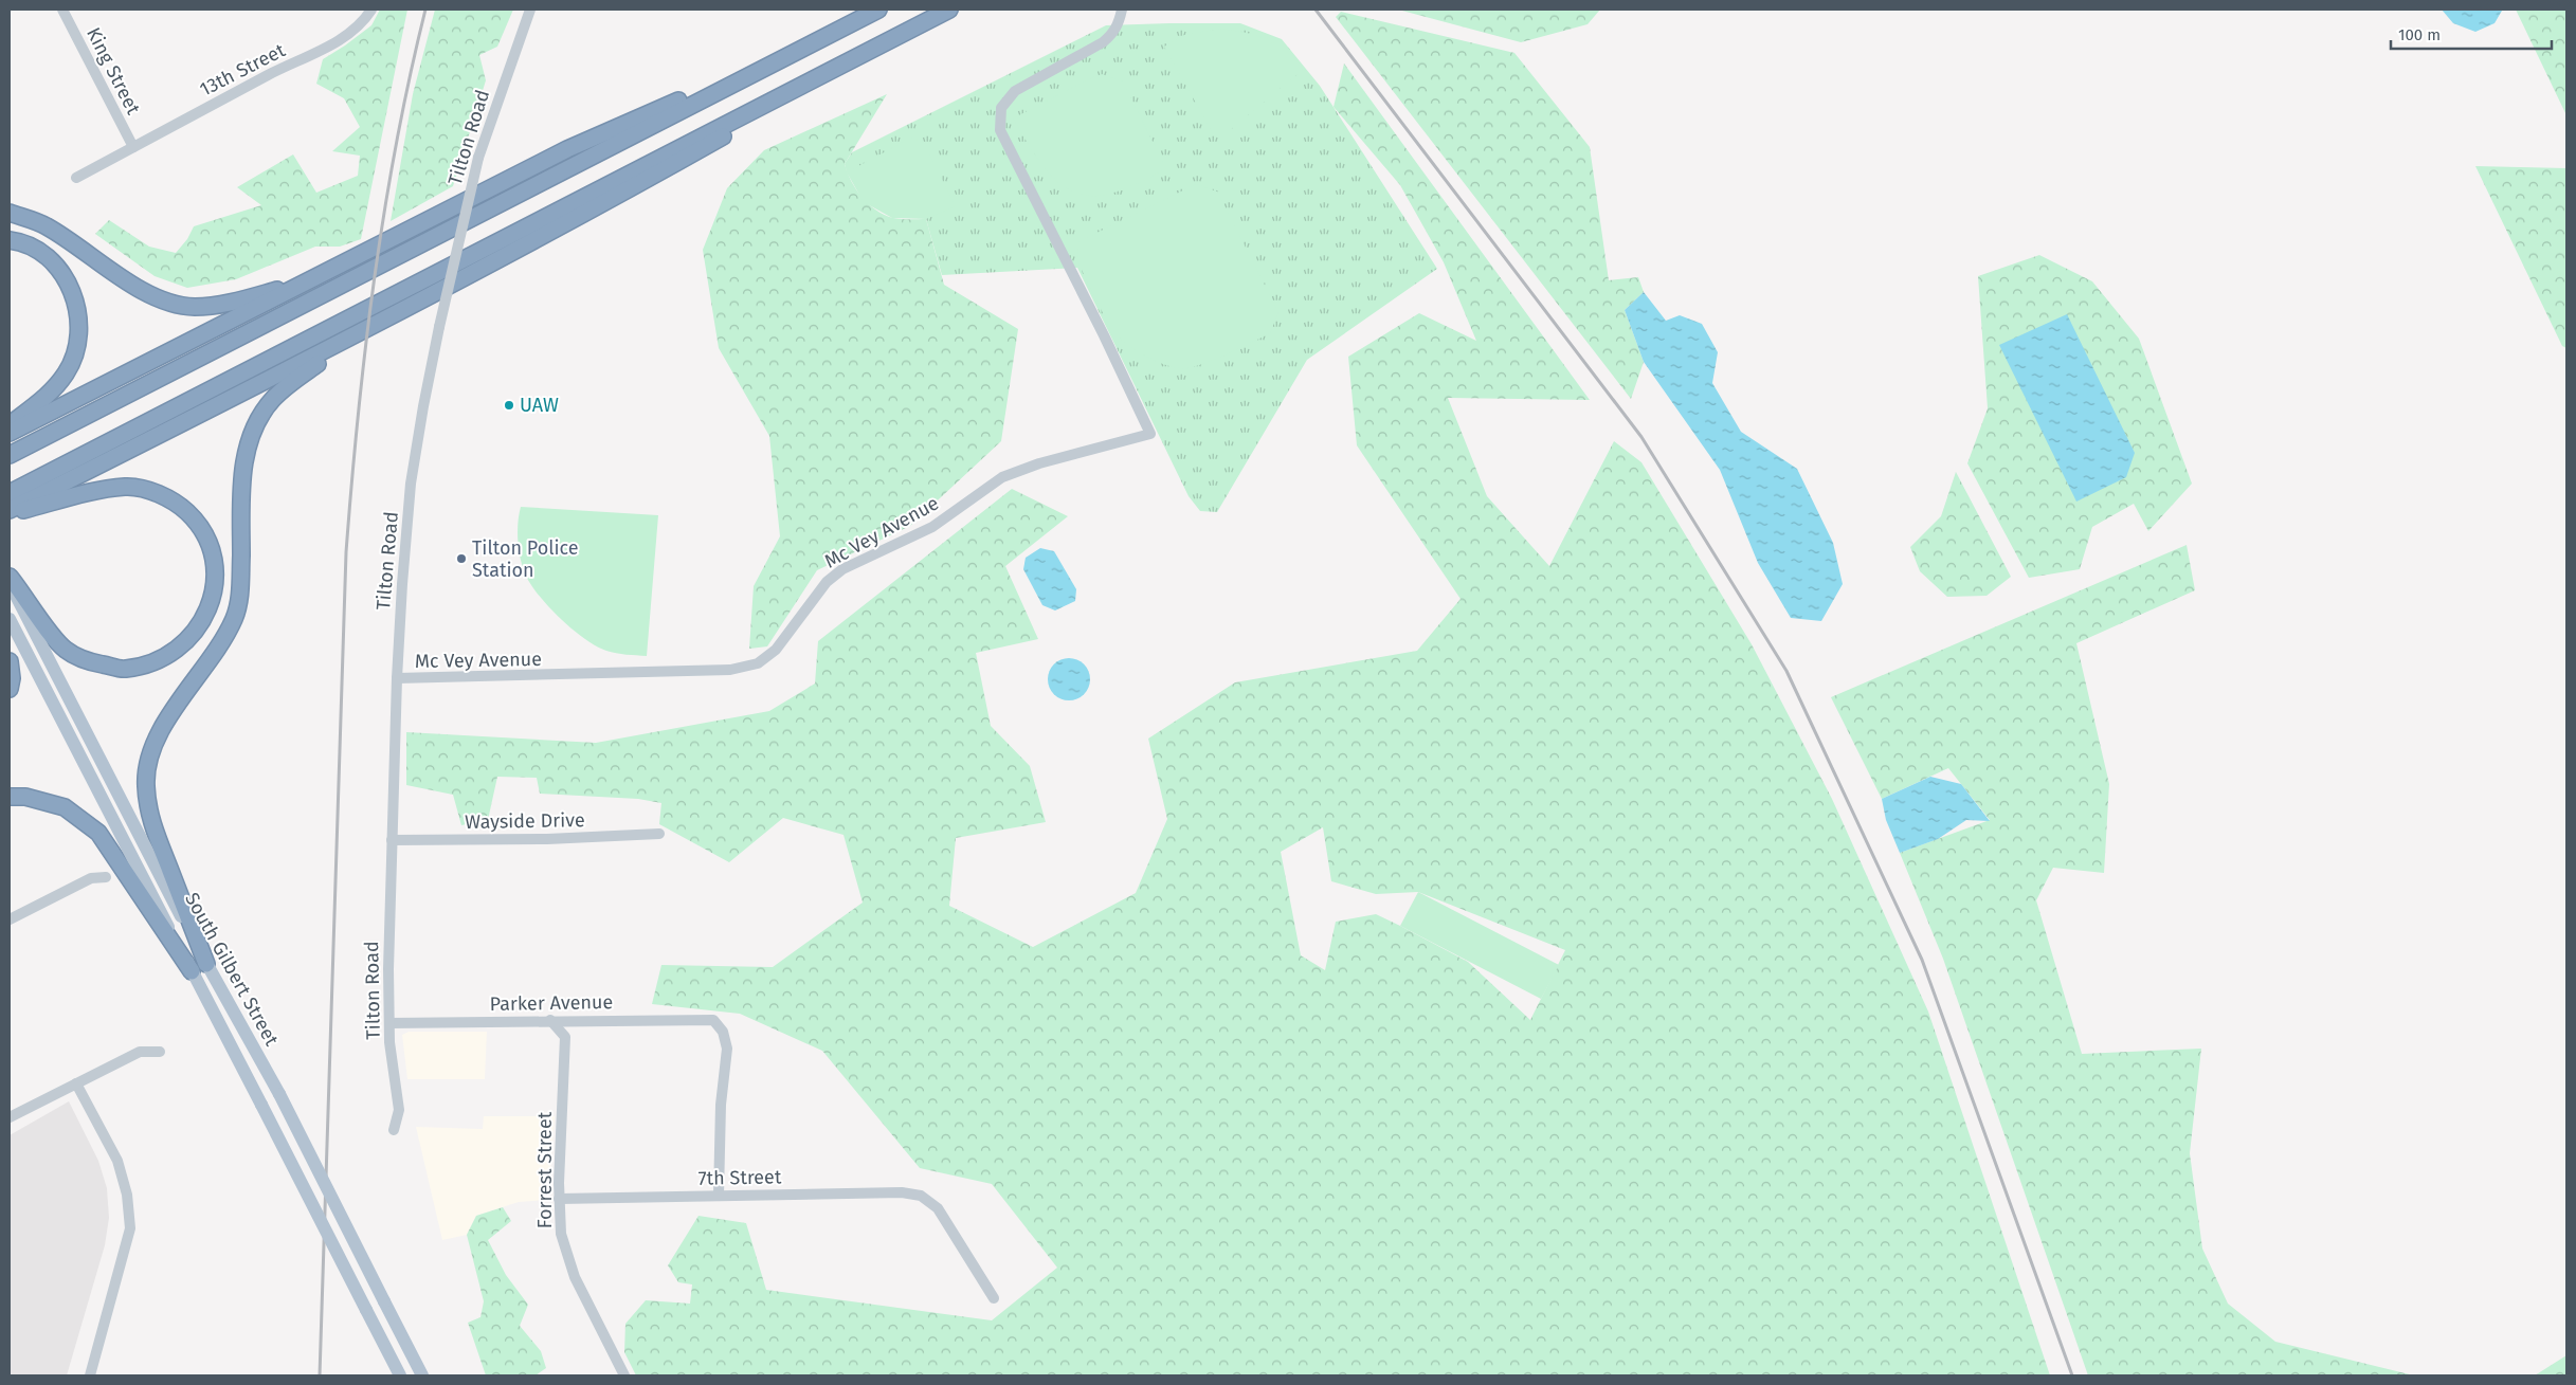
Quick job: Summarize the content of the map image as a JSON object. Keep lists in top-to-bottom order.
{
  "streets": {
    "main road": ["South Gilbert Street"],
    "street": [
      "13th Street",
      "King Street",
      "Tilton Road",
      "Mc Vey Avenue",
      "Wayside Drive",
      "Parker Avenue",
      "Forrest Street",
      "7th Street"
    ]
  },
  "crossings": [
    ["13th Street", "King Street"],
    ["Tilton Road", "Mc Vey Avenue"],
    ["Tilton Road", "Wayside Drive"],
    ["Tilton Road", "Parker Avenue"],
    ["Parker Avenue", "Forrest Street"],
    ["Parker Avenue", "7th Street"],
    ["Forrest Street", "7th Street"]
  ],
  "places": ["UAW", "Tilton Police Station"],
  "scale_bar": "100 m"
}
